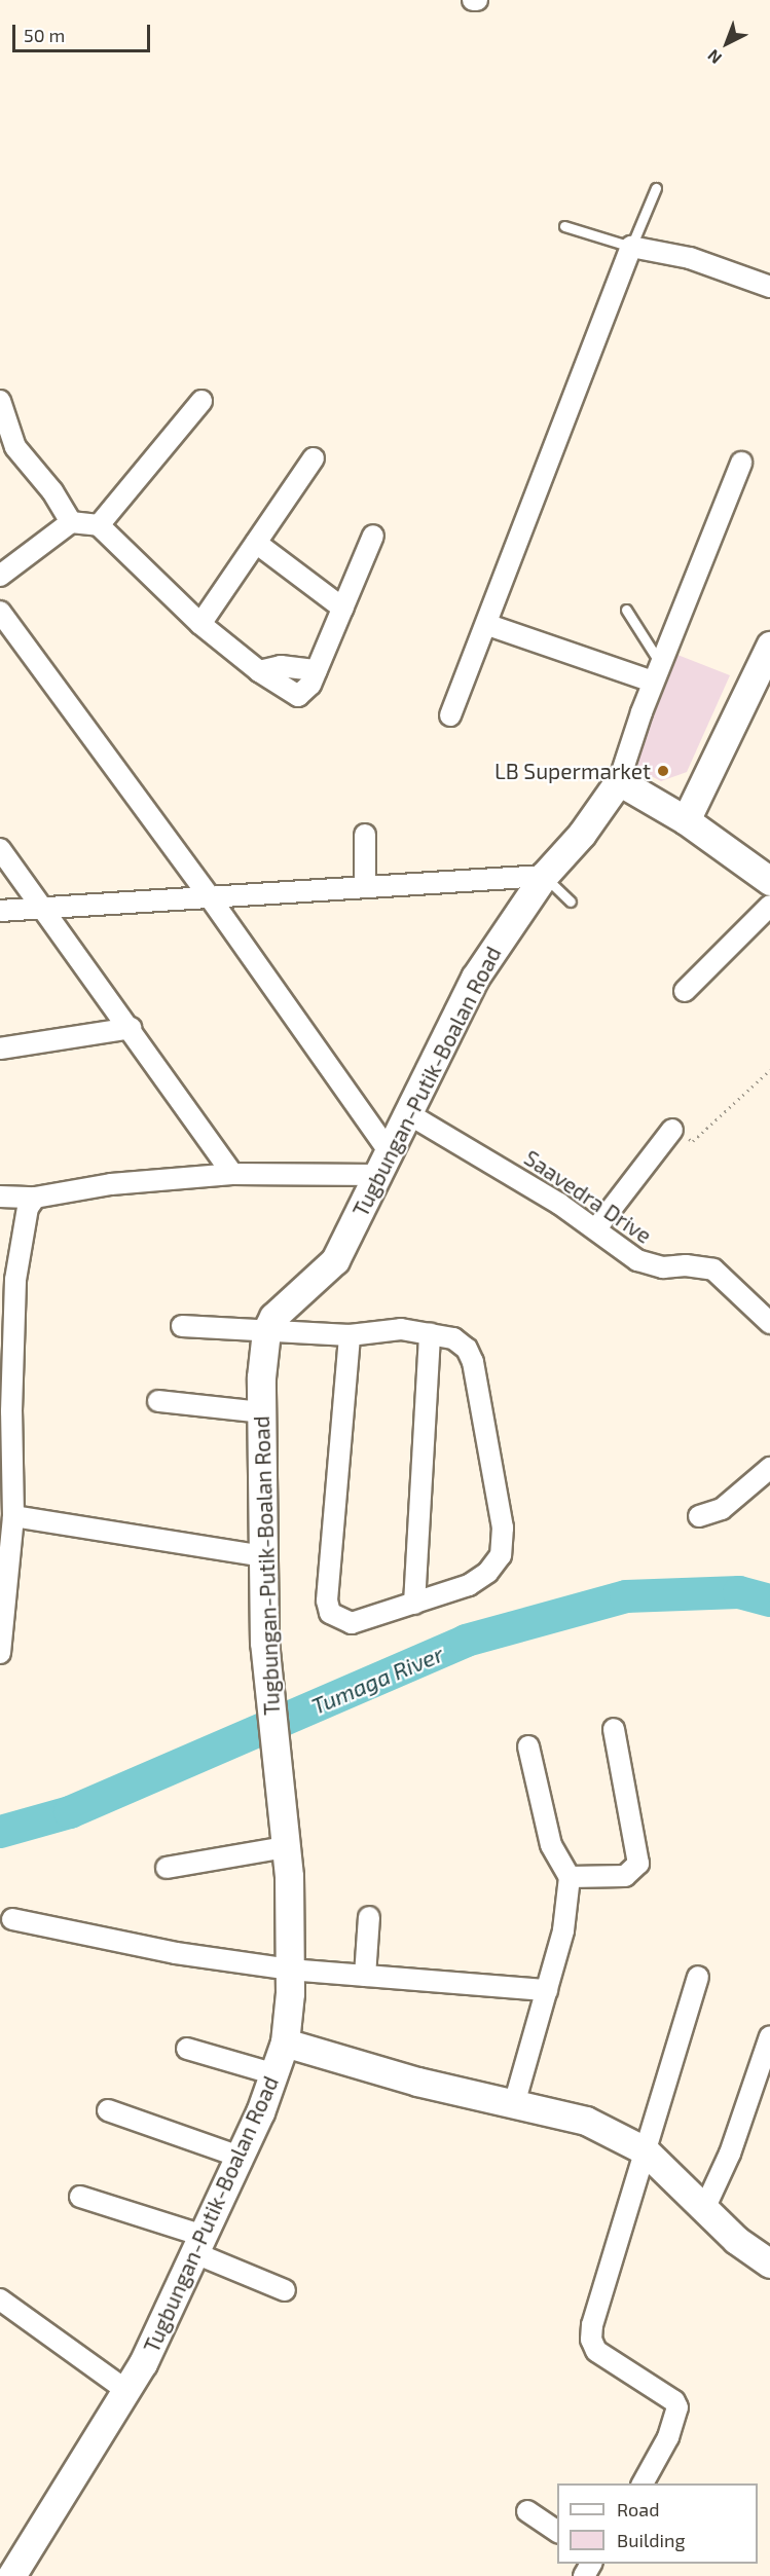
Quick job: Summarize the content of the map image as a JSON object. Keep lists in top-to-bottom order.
{
  "streets": {
    "main road": ["Tugbungan-Putik-Boalan Road"],
    "street": ["Saavedra Drive"]
  },
  "crossings": [
    ["Tugbungan-Putik-Boalan Road", "Saavedra Drive"]
  ],
  "water": ["Tumaga River"],
  "places": ["LB Supermarket"],
  "legend": ["Road", "Building"],
  "scale_bar": "50 m",
  "north": "bottom left"
}
